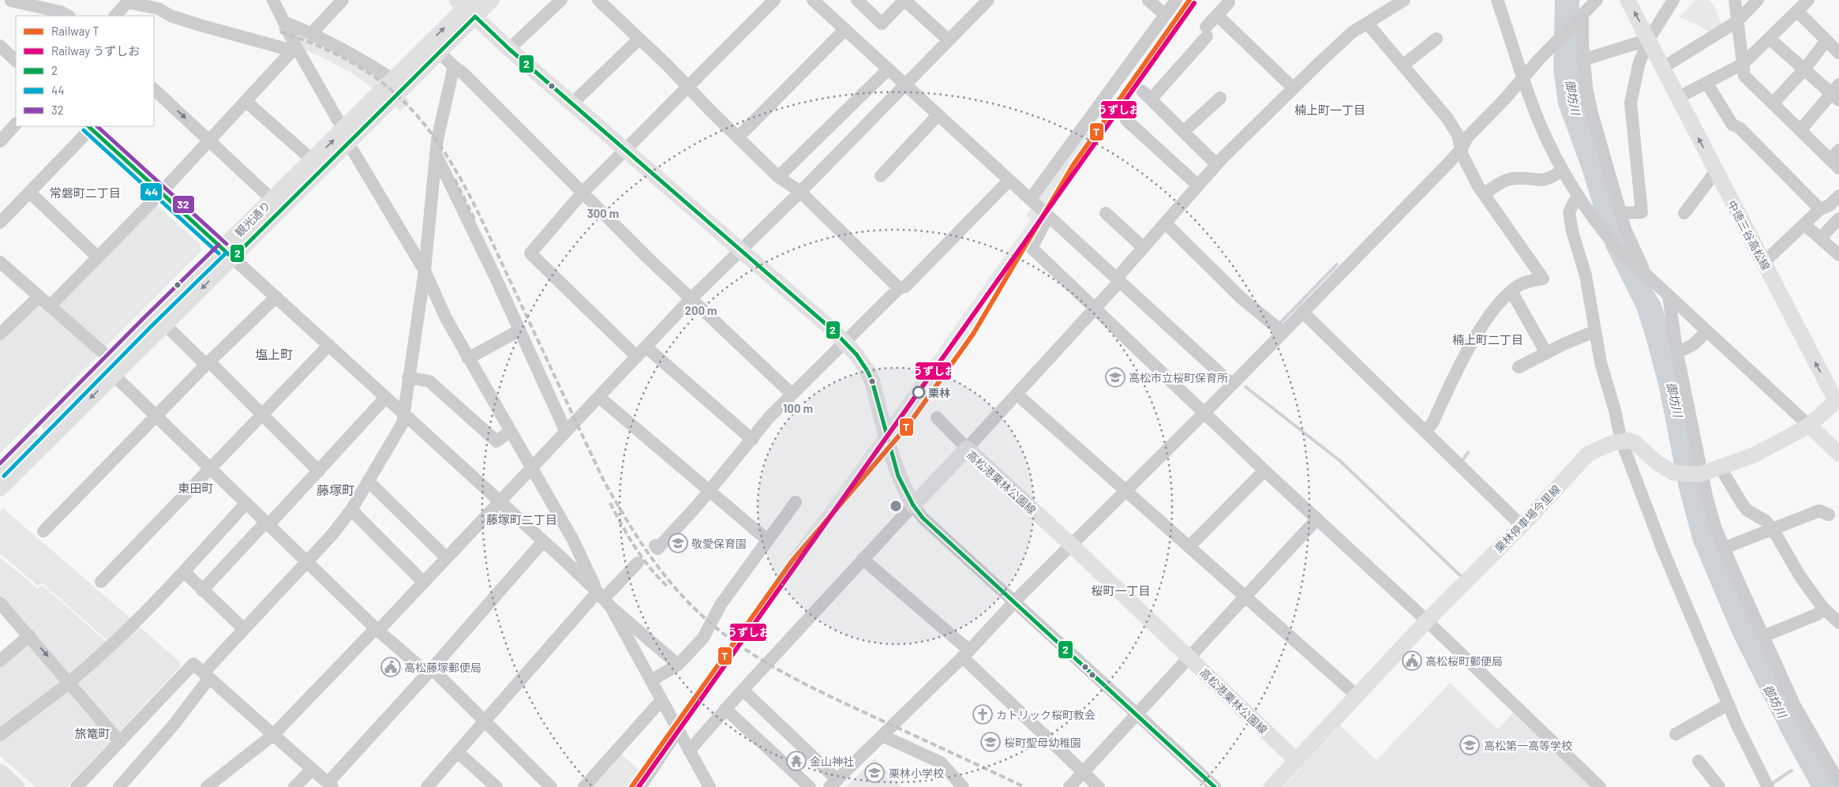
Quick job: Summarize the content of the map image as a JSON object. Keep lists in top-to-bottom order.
{
  "streets": {
    "main road": [
      "観光通り",
      "中徳三谷高松線",
      "高松港栗林公園線",
      "栗林停車場今里線"
    ]
  },
  "crossings": [
    ["高松港栗林公園線", "栗林停車場今里線"]
  ],
  "one_way": ["中徳三谷高松線"],
  "districts": [
    "楠上町一丁目",
    "常磐町二丁目",
    "楠上町二丁目",
    "塩上町",
    "東田町",
    "藤塚町",
    "藤塚町二丁目",
    "桜町一丁目",
    "旅篭町"
  ],
  "water": ["御坊川"],
  "places": {
    "school or university": [
      "高松市立桜町保育所",
      "敬愛保育園",
      "桜町聖母幼稚園",
      "高松第一高等学校",
      "栗林小学校"
    ],
    "other": ["栗林"],
    "public building": ["高松桜町郵便局", "高松藤塚郵便局"],
    "church": ["カトリック桜町教会"],
    "temple": ["金山神社"]
  },
  "lines": [
    "rail line T",
    "rail line うずしお",
    "transit line 2",
    "transit line 32",
    "transit line 44"
  ],
  "legend": [
    "Railway T",
    "Railway うずしお",
    "2",
    "44",
    "32"
  ],
  "rings": ["300 m", "200 m", "100 m"]
}
